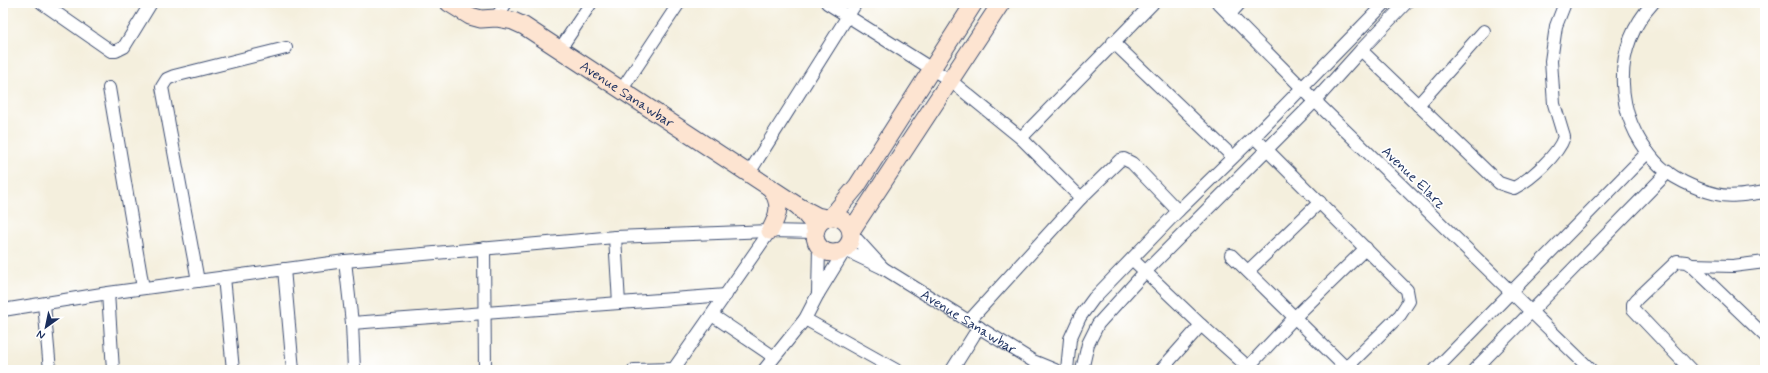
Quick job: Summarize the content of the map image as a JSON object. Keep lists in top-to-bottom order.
{
  "streets": {
    "street": ["Avenue Sanawbar", "Avenue Elarz"]
  },
  "north": "bottom left"
}
